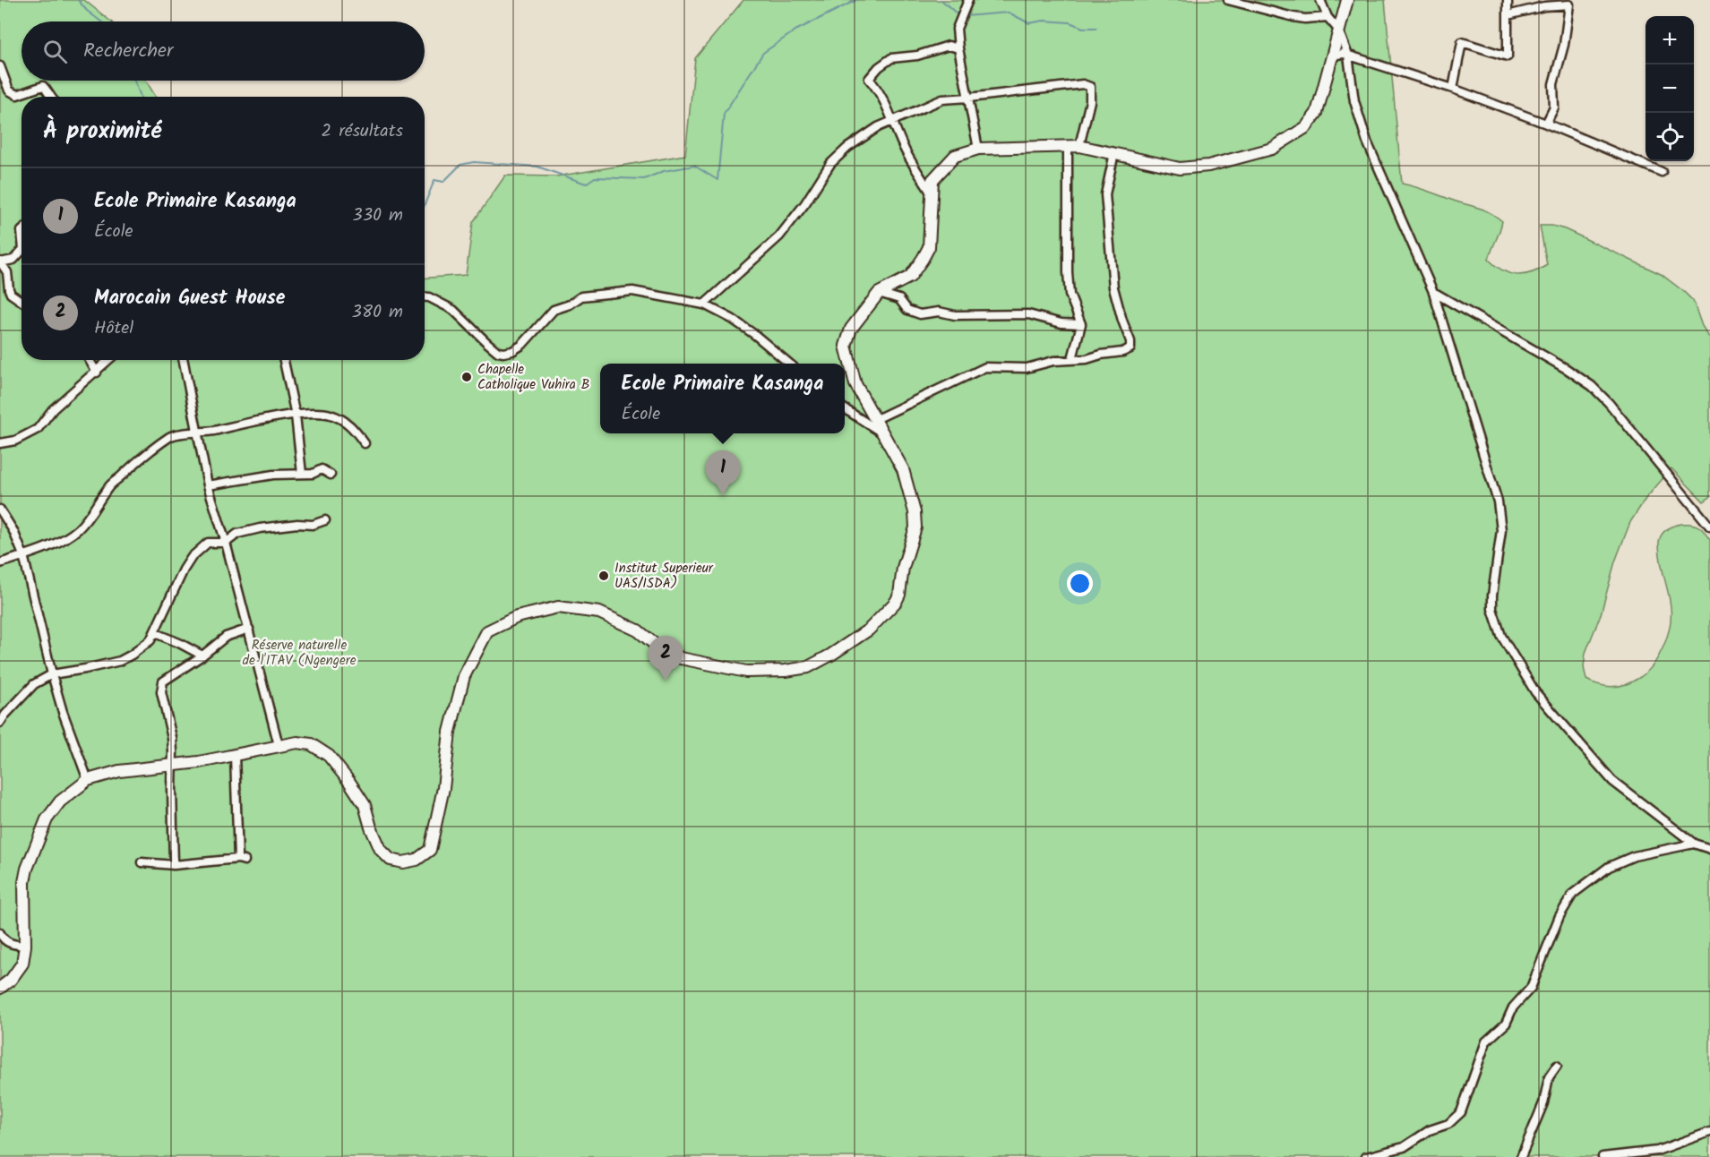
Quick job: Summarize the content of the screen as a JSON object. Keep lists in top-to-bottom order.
{
  "parks": ["Réserve naturelle de l'ITAV (Ngengere"],
  "places": ["Chapelle Catholique Vuhira B", "Institut Superieur UAS/ISDA)"],
  "page": {
    "map_buttons": ["+", "−"],
    "search": "Rechercher",
    "heading": ["À proximité", "2 résultats"],
    "list": [
      {
        "mark": "1",
        "name": "Ecole Primaire Kasanga",
        "note": "École",
        "value": "330 m"
      },
      {
        "mark": "2",
        "name": "Marocain Guest House",
        "note": "Hôtel",
        "value": "380 m"
      }
    ],
    "popup": ["Ecole Primaire Kasanga", "École"],
    "pins": ["1", "2"]
  }
}
